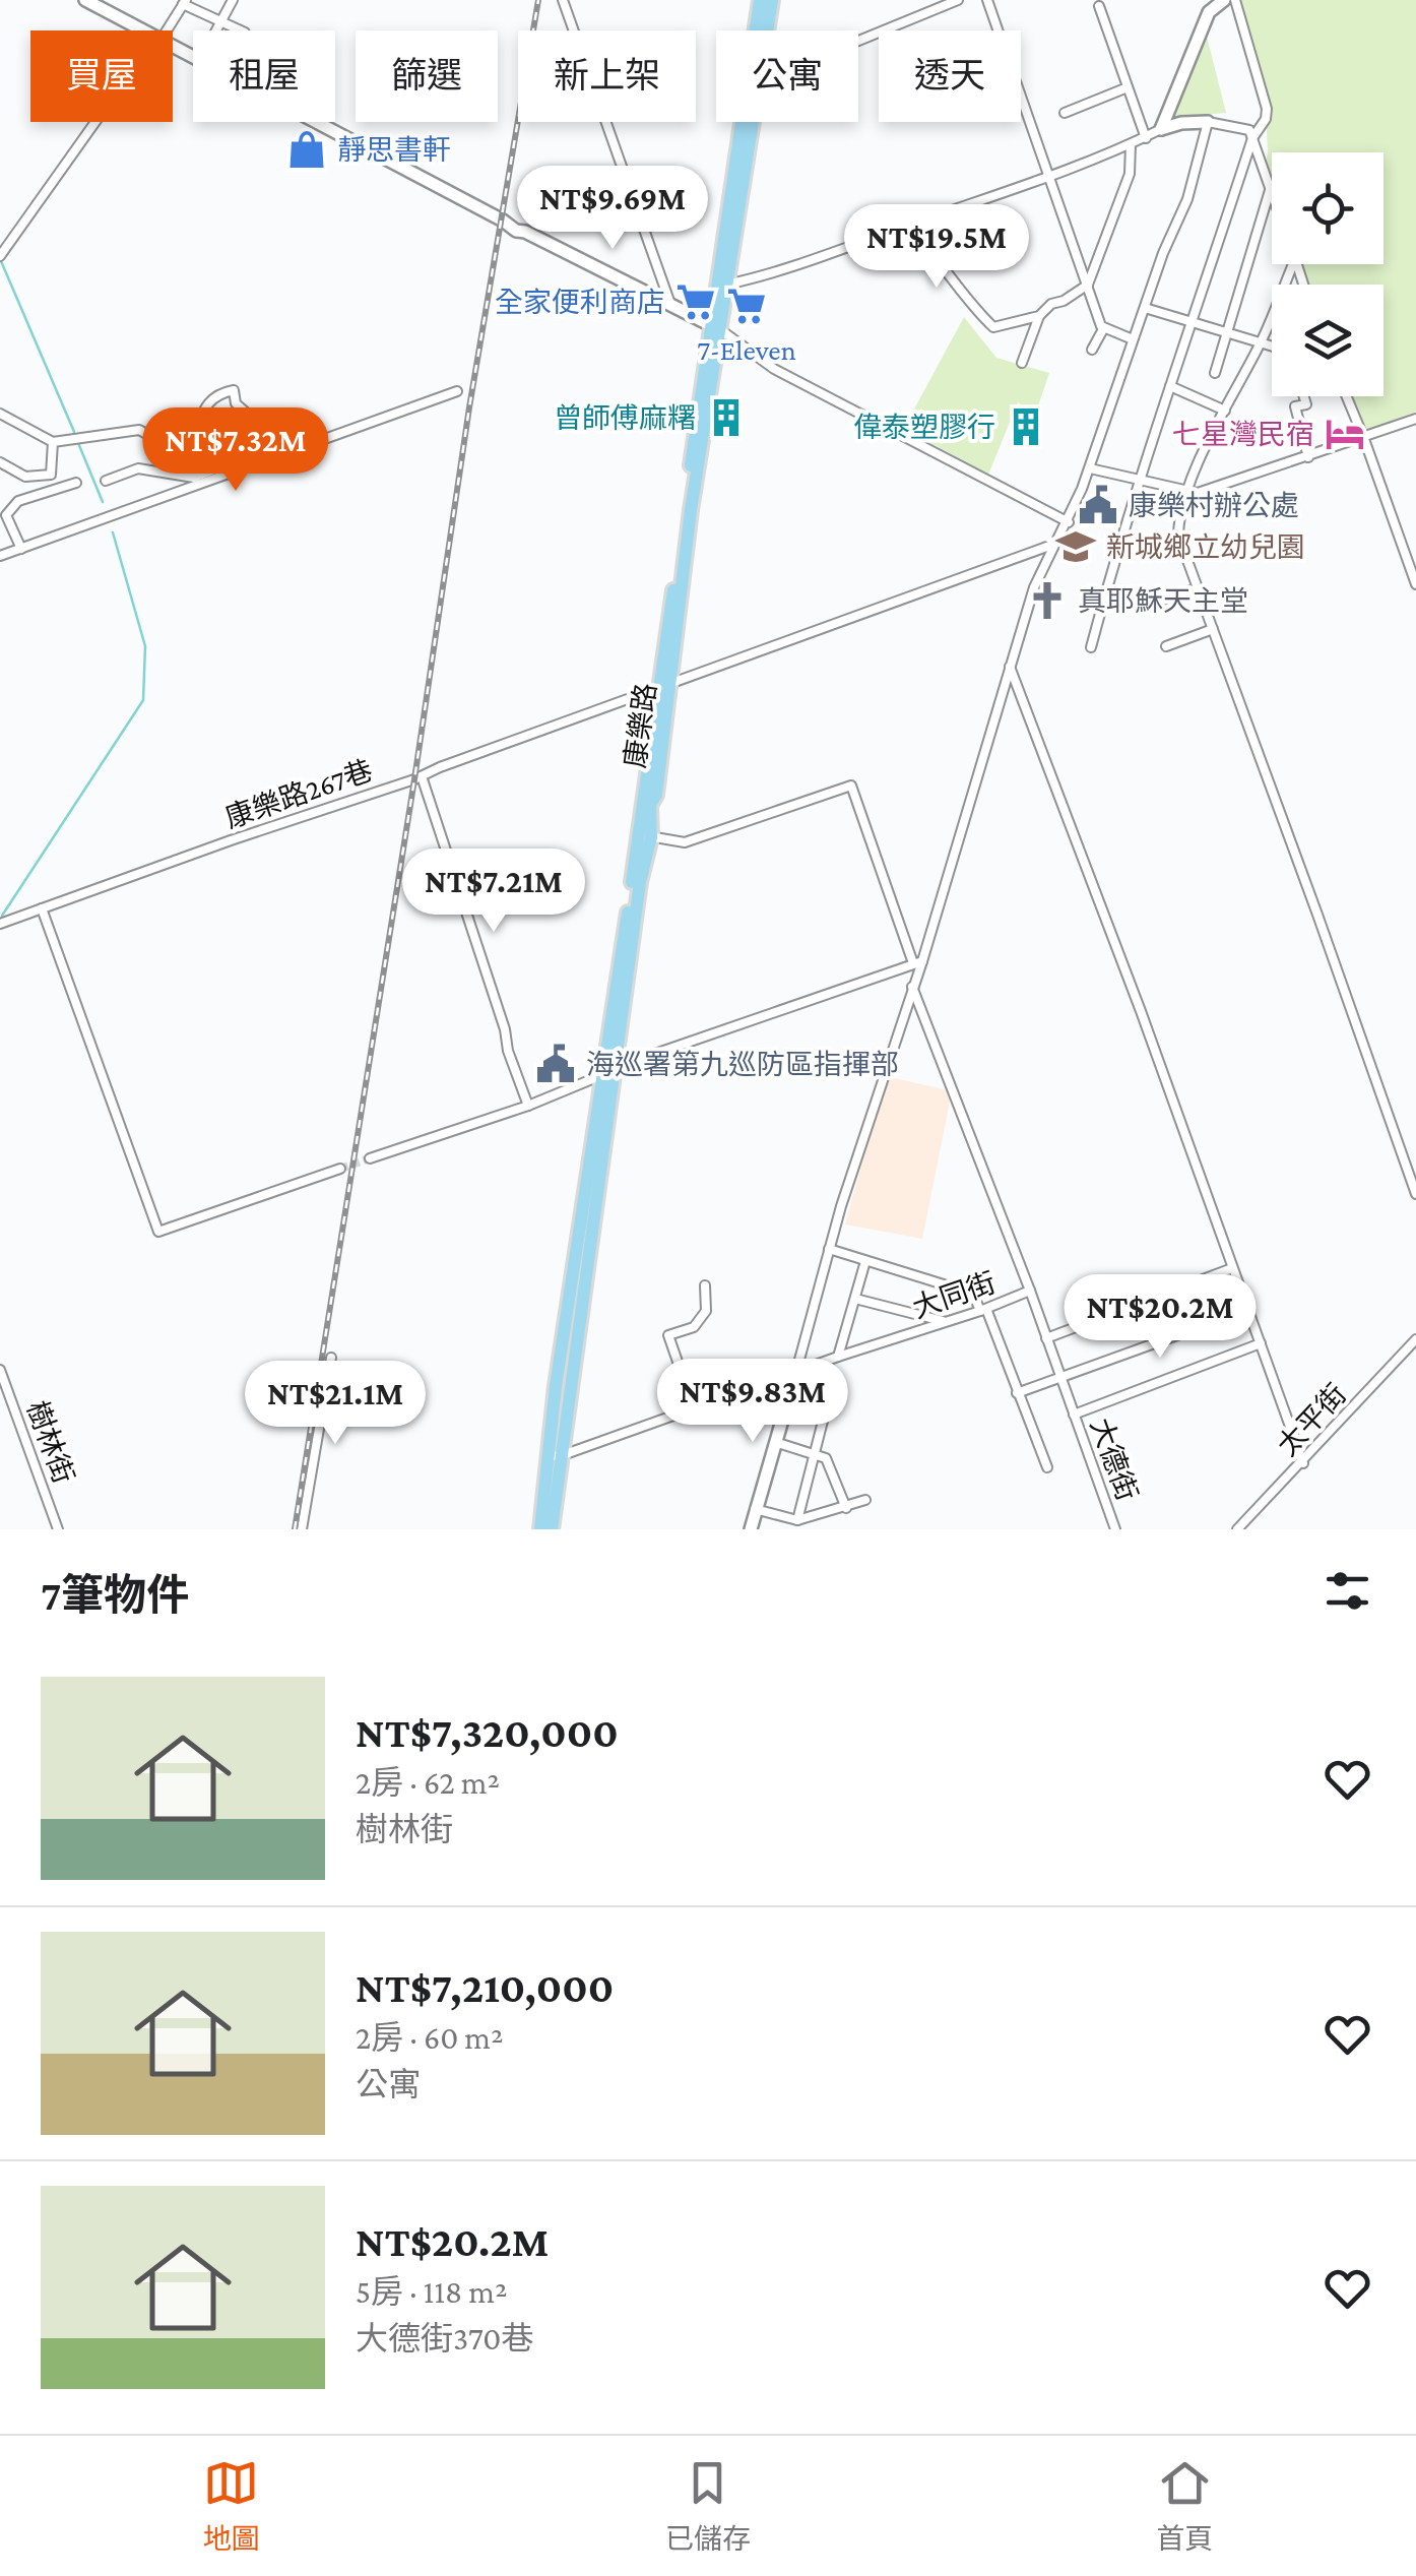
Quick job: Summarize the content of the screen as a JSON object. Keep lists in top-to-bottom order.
{
  "streets": {
    "main road": ["康樂路"],
    "street": [
      "康樂路267巷",
      "大同街",
      "太平街",
      "樹林街",
      "大德街"
    ]
  },
  "crossings": [
    ["康樂路", "康樂路267巷"],
    ["康樂路", "大同街"],
    ["大同街", "大德街"]
  ],
  "places": {
    "shop": ["靜思書軒"],
    "supermarket": ["全家便利商店", "7-Eleven"],
    "building": ["曾師傅麻糬", "偉泰塑膠行"],
    "hotel": ["七星灣民宿"],
    "public building": ["康樂村辦公處", "海巡署第九巡防區指揮部"],
    "school or university": ["新城鄉立幼兒園"],
    "church": ["真耶穌天主堂"]
  },
  "page": {
    "chip": [
      "買屋",
      "租屋",
      "篩選",
      "新上架",
      "公寓",
      "透天"
    ],
    "price": [
      "NT$9.69M",
      "NT$19.5M",
      "NT$7.32M",
      "NT$7.21M",
      "NT$20.2M",
      "NT$9.83M",
      "NT$21.1M"
    ],
    "heading": "7筆物件",
    "list": [
      {
        "name": "NT$7,320,000",
        "note": "2房 · 62 m² · 樹林街"
      },
      {
        "name": "NT$7,210,000",
        "note": "2房 · 60 m² · 公寓"
      },
      {
        "name": "NT$20.2M",
        "note": "5房 · 118 m² · 大德街370巷"
      }
    ],
    "tabs": ["地圖", "已儲存", "首頁"]
  }
}
